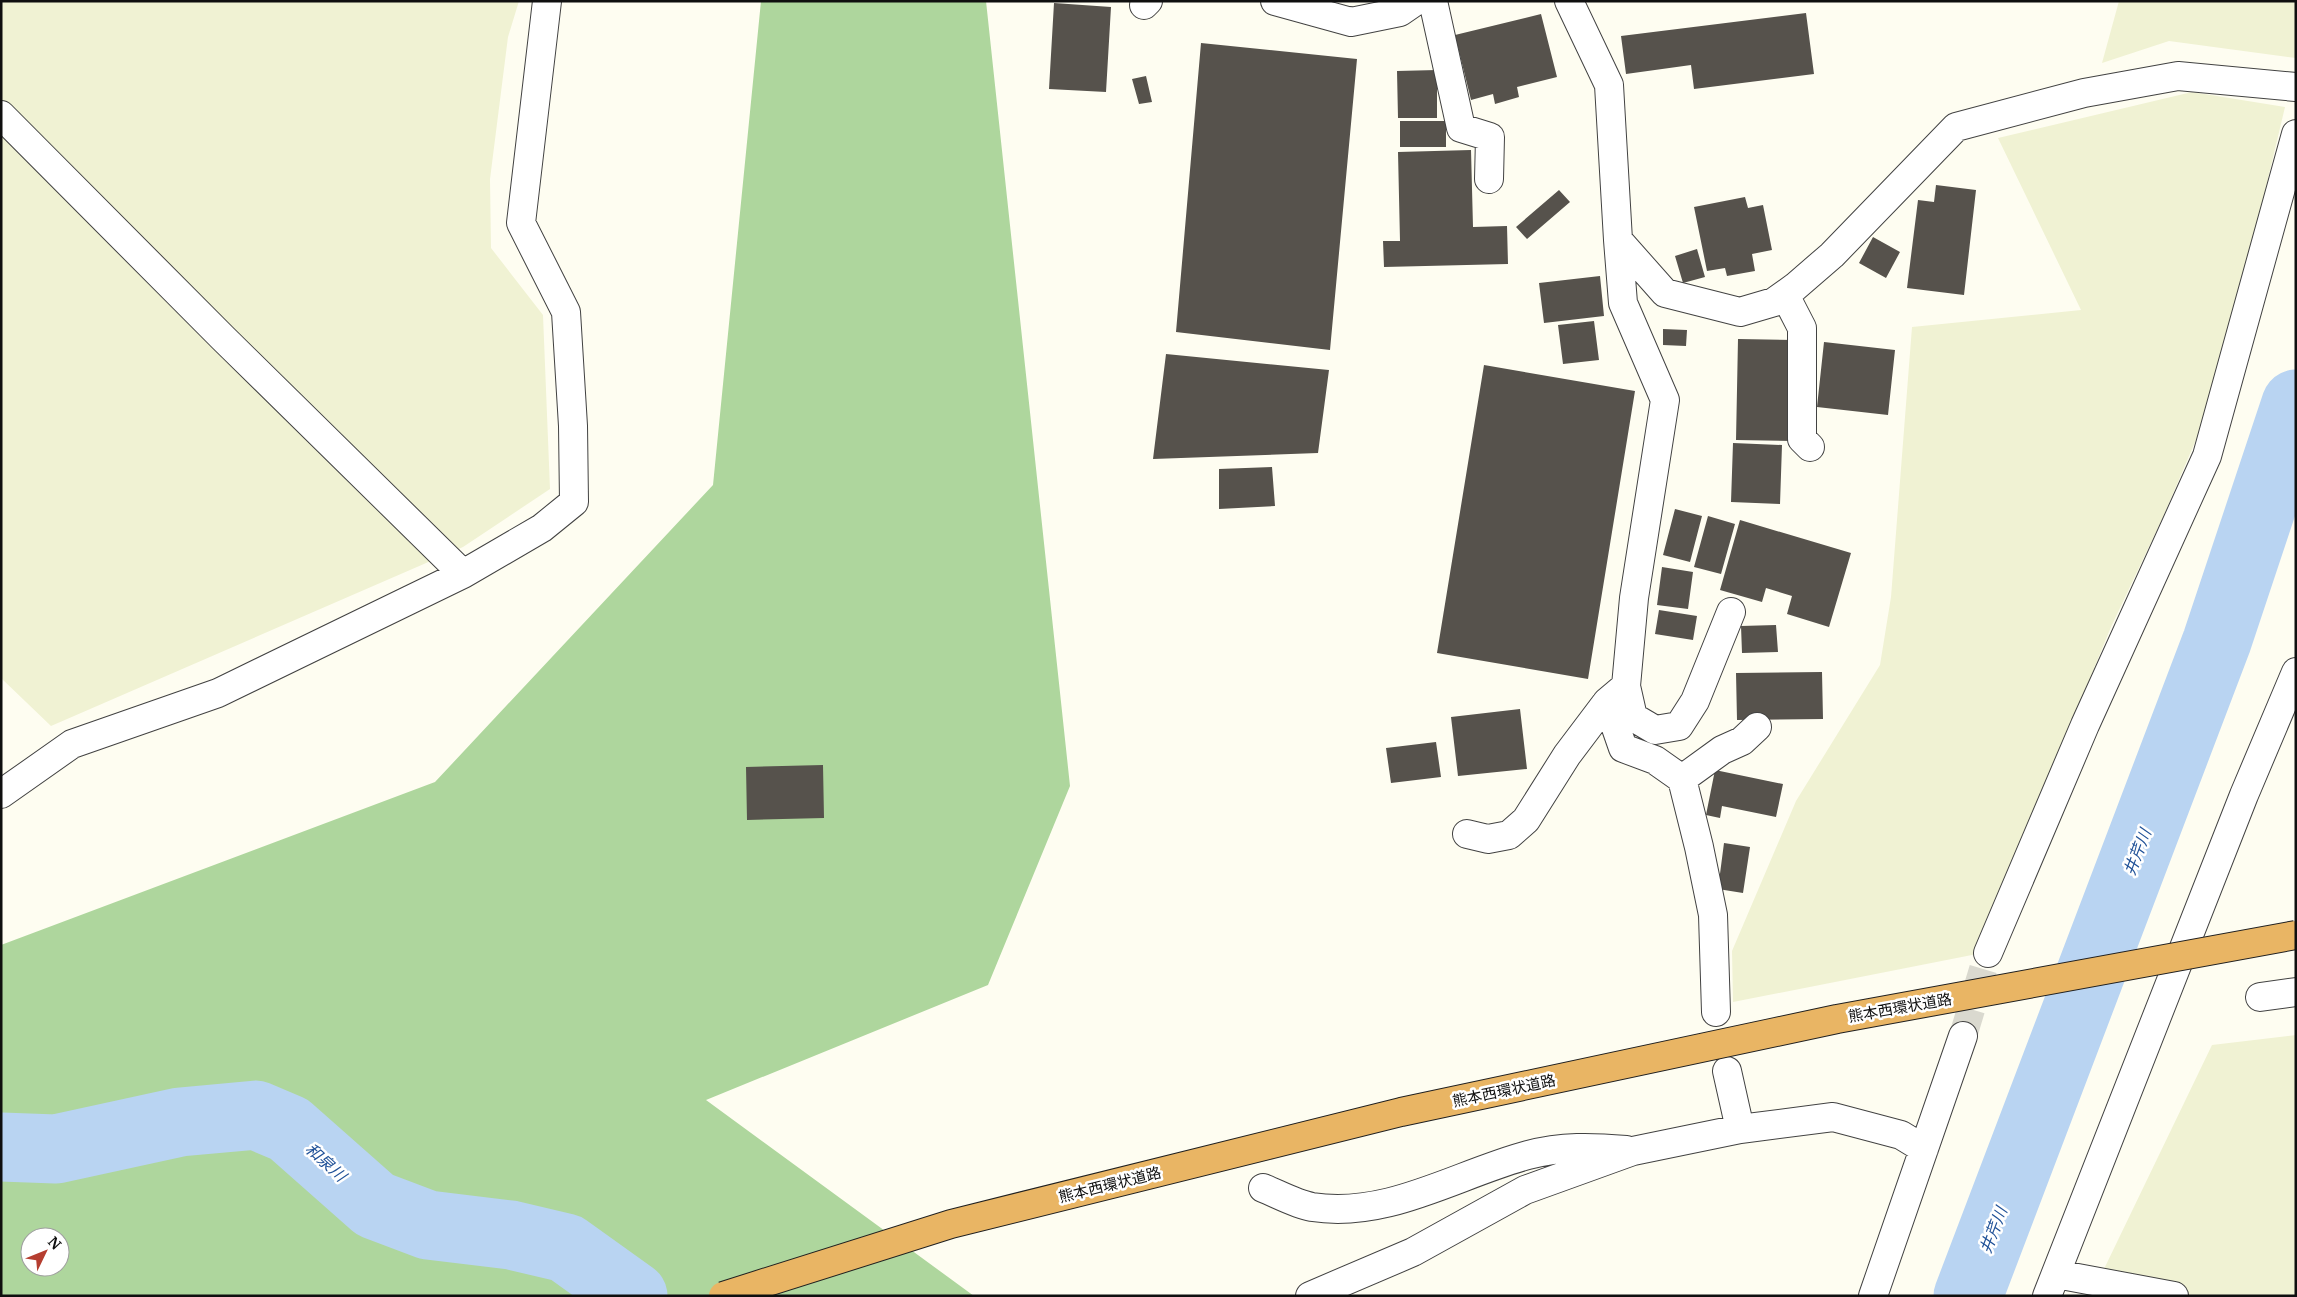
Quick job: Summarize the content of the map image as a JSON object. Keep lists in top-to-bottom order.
{
  "streets": {
    "highway": ["熊本西環状道路"]
  },
  "water": ["井芹川", "和泉川"],
  "north": "top right"
}
